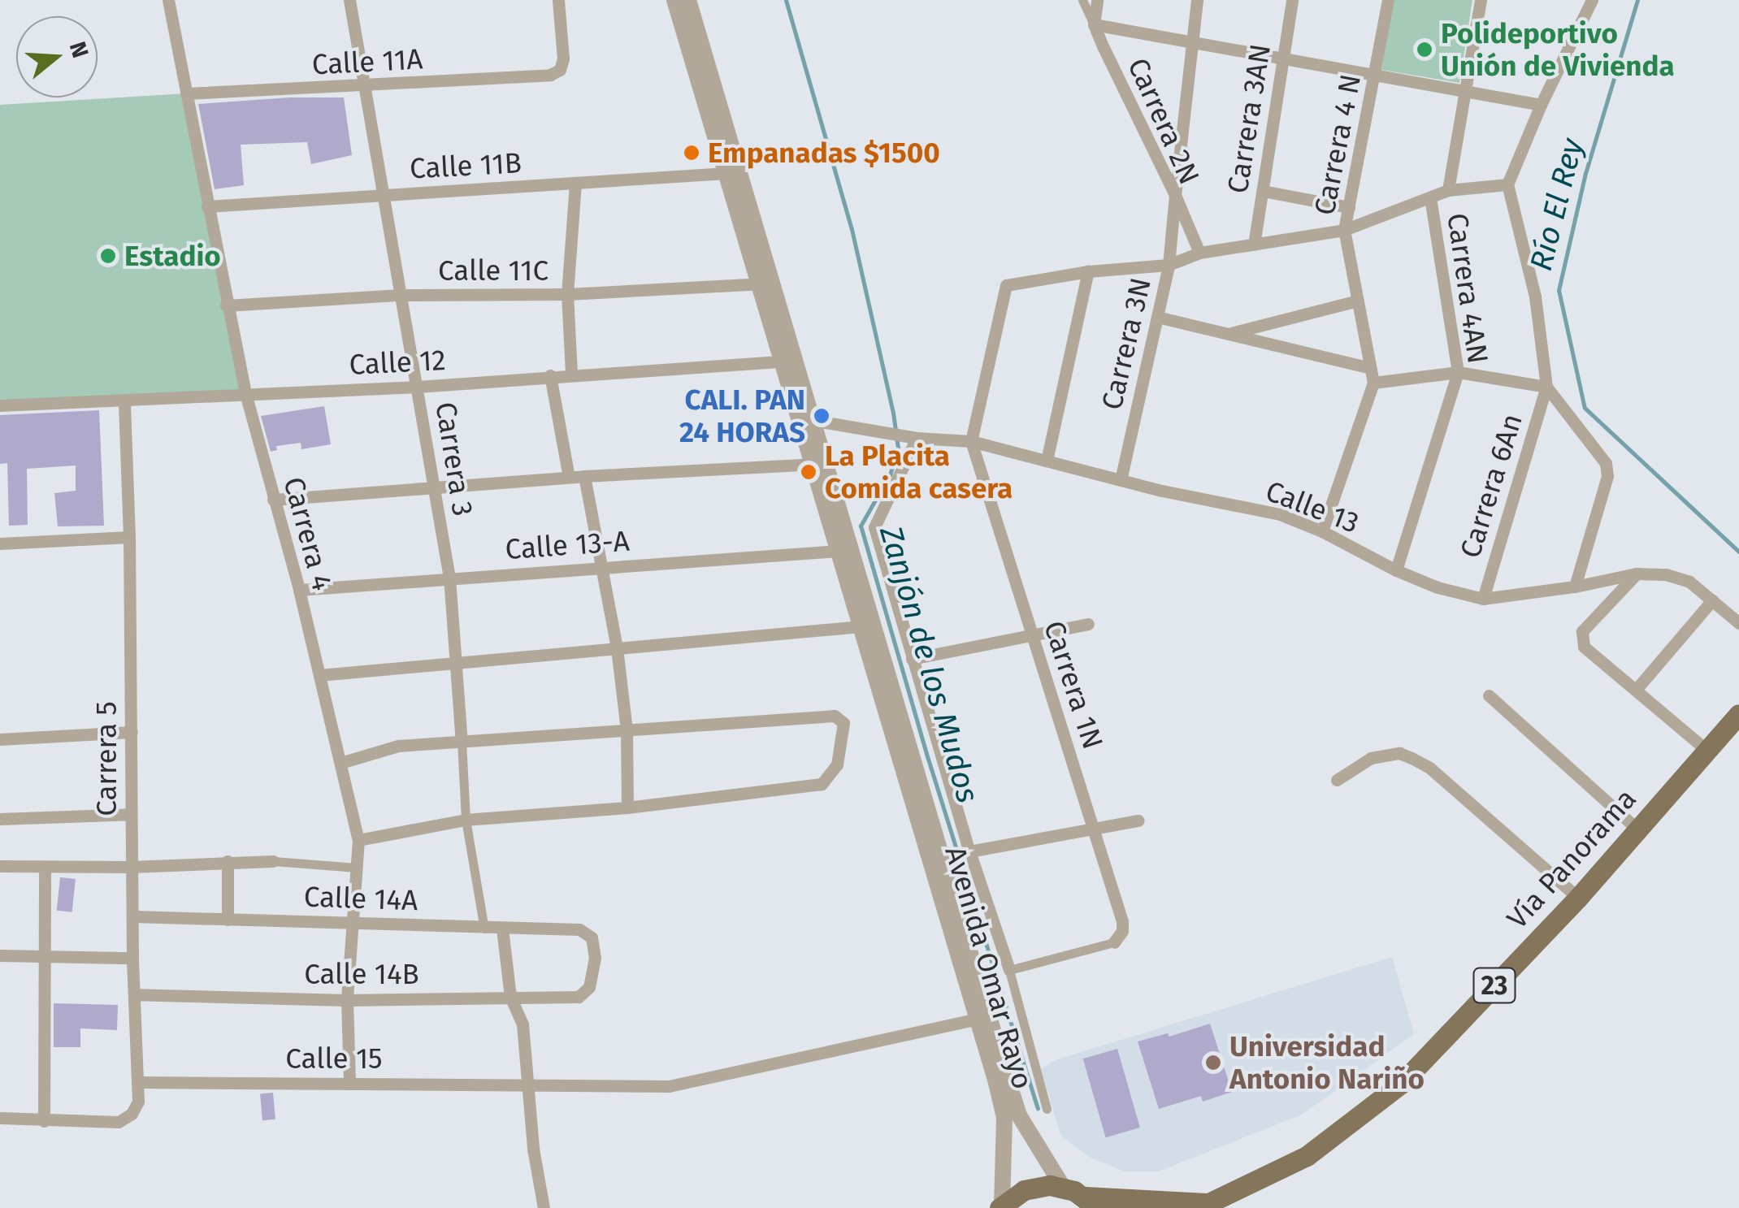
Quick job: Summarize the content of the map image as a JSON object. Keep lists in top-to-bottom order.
{
  "streets": {
    "main road": ["Vía Panorama", "23"],
    "street": [
      "Calle 11A",
      "Carrera 3AN",
      "Carrera 2N",
      "Carrera 4 N",
      "Calle 11B",
      "Calle 11C",
      "Carrera 4AN",
      "Carrera 3N",
      "Calle 12",
      "Carrera 3",
      "Carrera 6An",
      "Calle 13",
      "Carrera 4",
      "Calle 13-A",
      "Carrera 1N",
      "Carrera 5",
      "Calle 14A",
      "Avenida Omar Rayo",
      "Calle 14B",
      "Calle 15"
    ]
  },
  "crossings": [
    ["Calle 11A", "Carrera 3"],
    ["Calle 11A", "Carrera 4"],
    ["Carrera 3AN", "Carrera 3N"],
    ["Carrera 2N", "Carrera 3N"],
    ["Carrera 4 N", "Carrera 3N"],
    ["Calle 11B", "Carrera 3"],
    ["Calle 11B", "Carrera 4"],
    ["Calle 11B", "Avenida Omar Rayo"],
    ["Calle 11C", "Carrera 3"],
    ["Calle 11C", "Carrera 4"],
    ["Calle 11C", "Avenida Omar Rayo"],
    ["Carrera 4AN", "Carrera 3N"],
    ["Carrera 4AN", "Calle 13"],
    ["Carrera 3N", "Calle 13"],
    ["Calle 12", "Carrera 3"],
    ["Calle 12", "Carrera 4"],
    ["Calle 12", "Carrera 5"],
    ["Calle 12", "Avenida Omar Rayo"],
    ["Carrera 3", "Calle 13-A"],
    ["Carrera 3", "Calle 14A"],
    ["Carrera 6An", "Calle 13"],
    ["Calle 13", "Carrera 1N"],
    ["Calle 13", "Avenida Omar Rayo"],
    ["Carrera 4", "Calle 13-A"],
    ["Carrera 4", "Calle 14A"],
    ["Carrera 4", "Calle 14B"],
    ["Carrera 4", "Calle 15"],
    ["Calle 13-A", "Avenida Omar Rayo"],
    ["Carrera 5", "Calle 14A"],
    ["Carrera 5", "Calle 14B"],
    ["Carrera 5", "Calle 15"],
    ["Vía Panorama", "23"],
    ["Calle 14A", "Calle 14B"],
    ["Avenida Omar Rayo", "23"],
    ["Avenida Omar Rayo", "Calle 15"]
  ],
  "water": ["Río El Rey", "Zanjón de los Mudos"],
  "places": [
    "Polideportivo Unión de Vivienda",
    "Empanadas $1500",
    "Estadio",
    "CALI. PAN 24 HORAS",
    "La Placita Comida casera",
    "Universidad Antonio Nariño"
  ],
  "north": "right"
}
